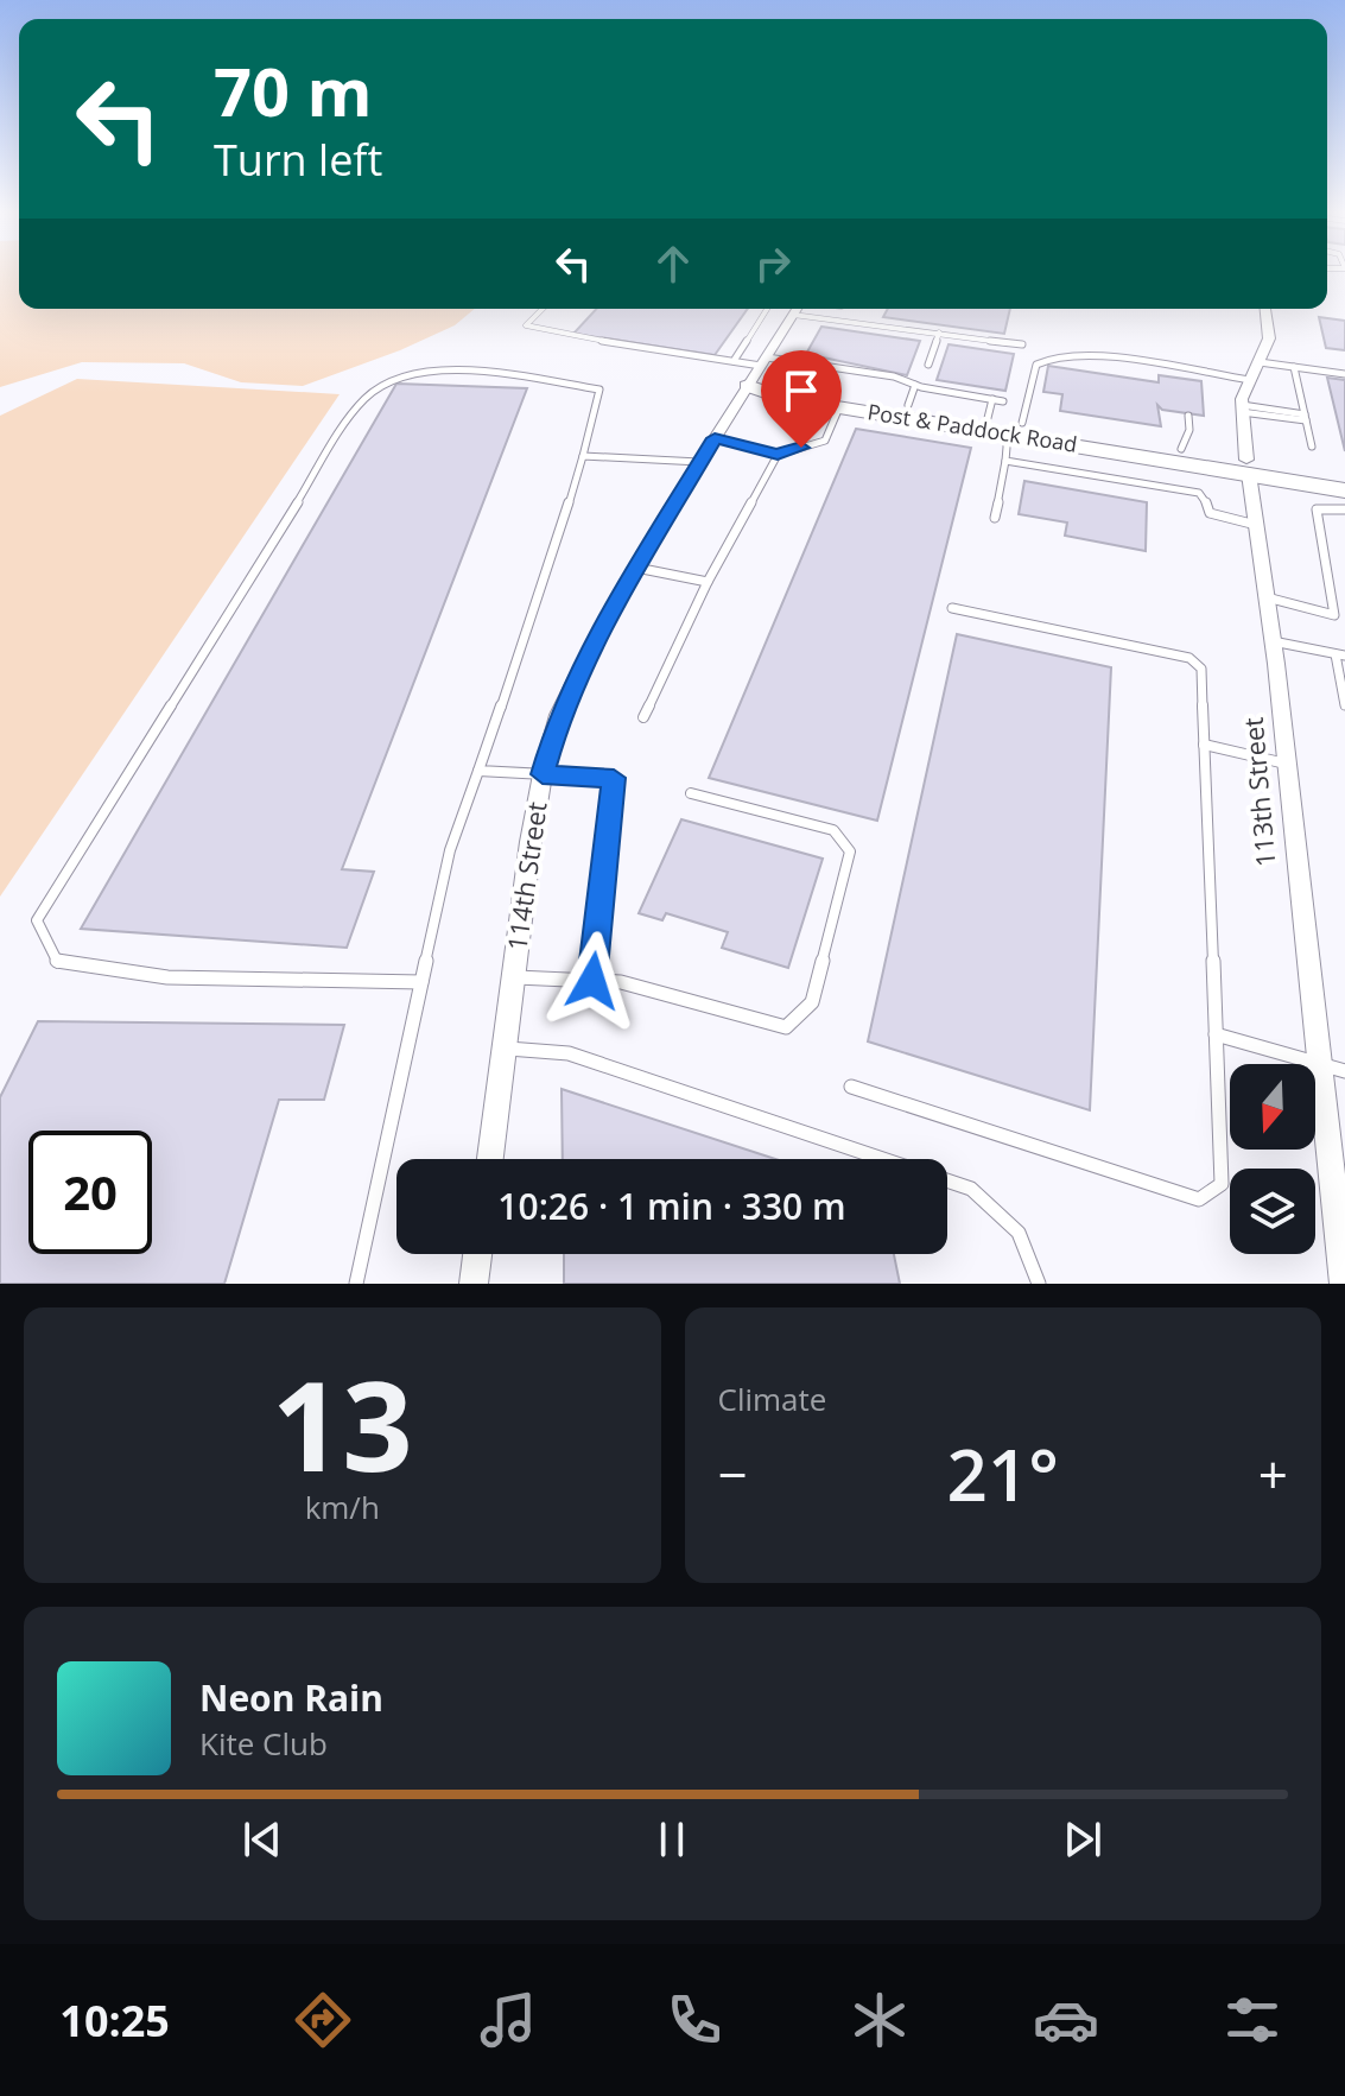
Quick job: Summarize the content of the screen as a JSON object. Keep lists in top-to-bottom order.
{
  "streets": {
    "street": ["Post & Paddock Road", "113th Street", "114th Street"]
  },
  "crossings": [
    ["Post & Paddock Road", "113th Street"],
    ["Post & Paddock Road", "114th Street"]
  ],
  "north": "bottom",
  "page": {
    "turn": ["70 m", "Turn left"],
    "limit": "20",
    "trip": "10:26 · 1 min · 330 m",
    "tile": [
      ["13", "km/h"],
      "Climate"
    ],
    "heat": ["−", "21°", "+"],
    "song": ["Neon Rain", "Kite Club"],
    "tabs": "10:25"
  }
}
